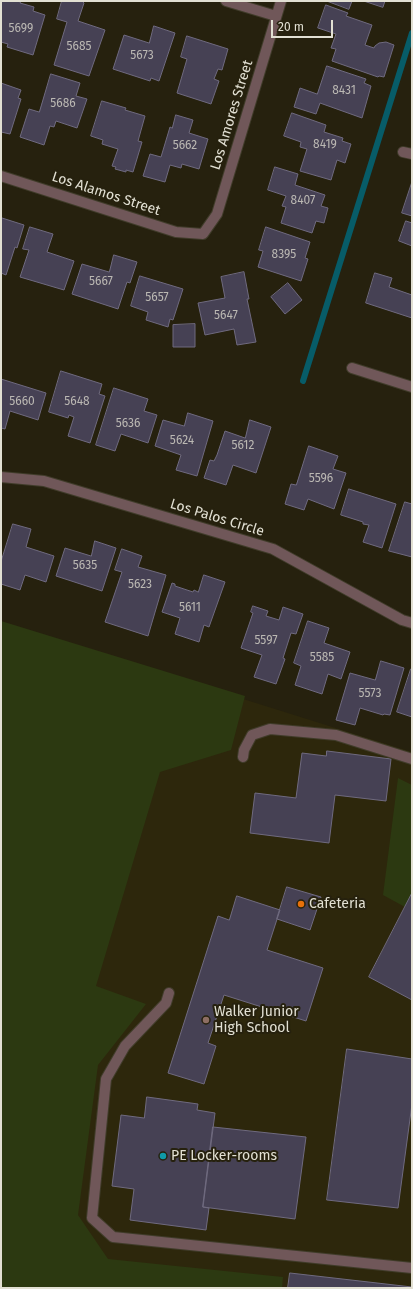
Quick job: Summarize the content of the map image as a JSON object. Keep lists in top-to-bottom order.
{
  "streets": {
    "street": ["Los Amores Street", "Los Alamos Street", "Los Palos Circle"]
  },
  "crossings": [
    ["Los Amores Street", "Los Alamos Street"]
  ],
  "places": ["Cafeteria", "Walker Junior High School", "PE Locker-rooms"],
  "house_numbers": [
    "5699",
    "5685",
    "5673",
    "8431",
    "5686",
    "8419",
    "5662",
    "8407",
    "8395",
    "5667",
    "5657",
    "5647",
    "5660",
    "5648",
    "5636",
    "5624",
    "5612",
    "5596",
    "5635",
    "5623",
    "5611",
    "5597",
    "5585",
    "5573"
  ],
  "scale_bar": "20 m"
}
